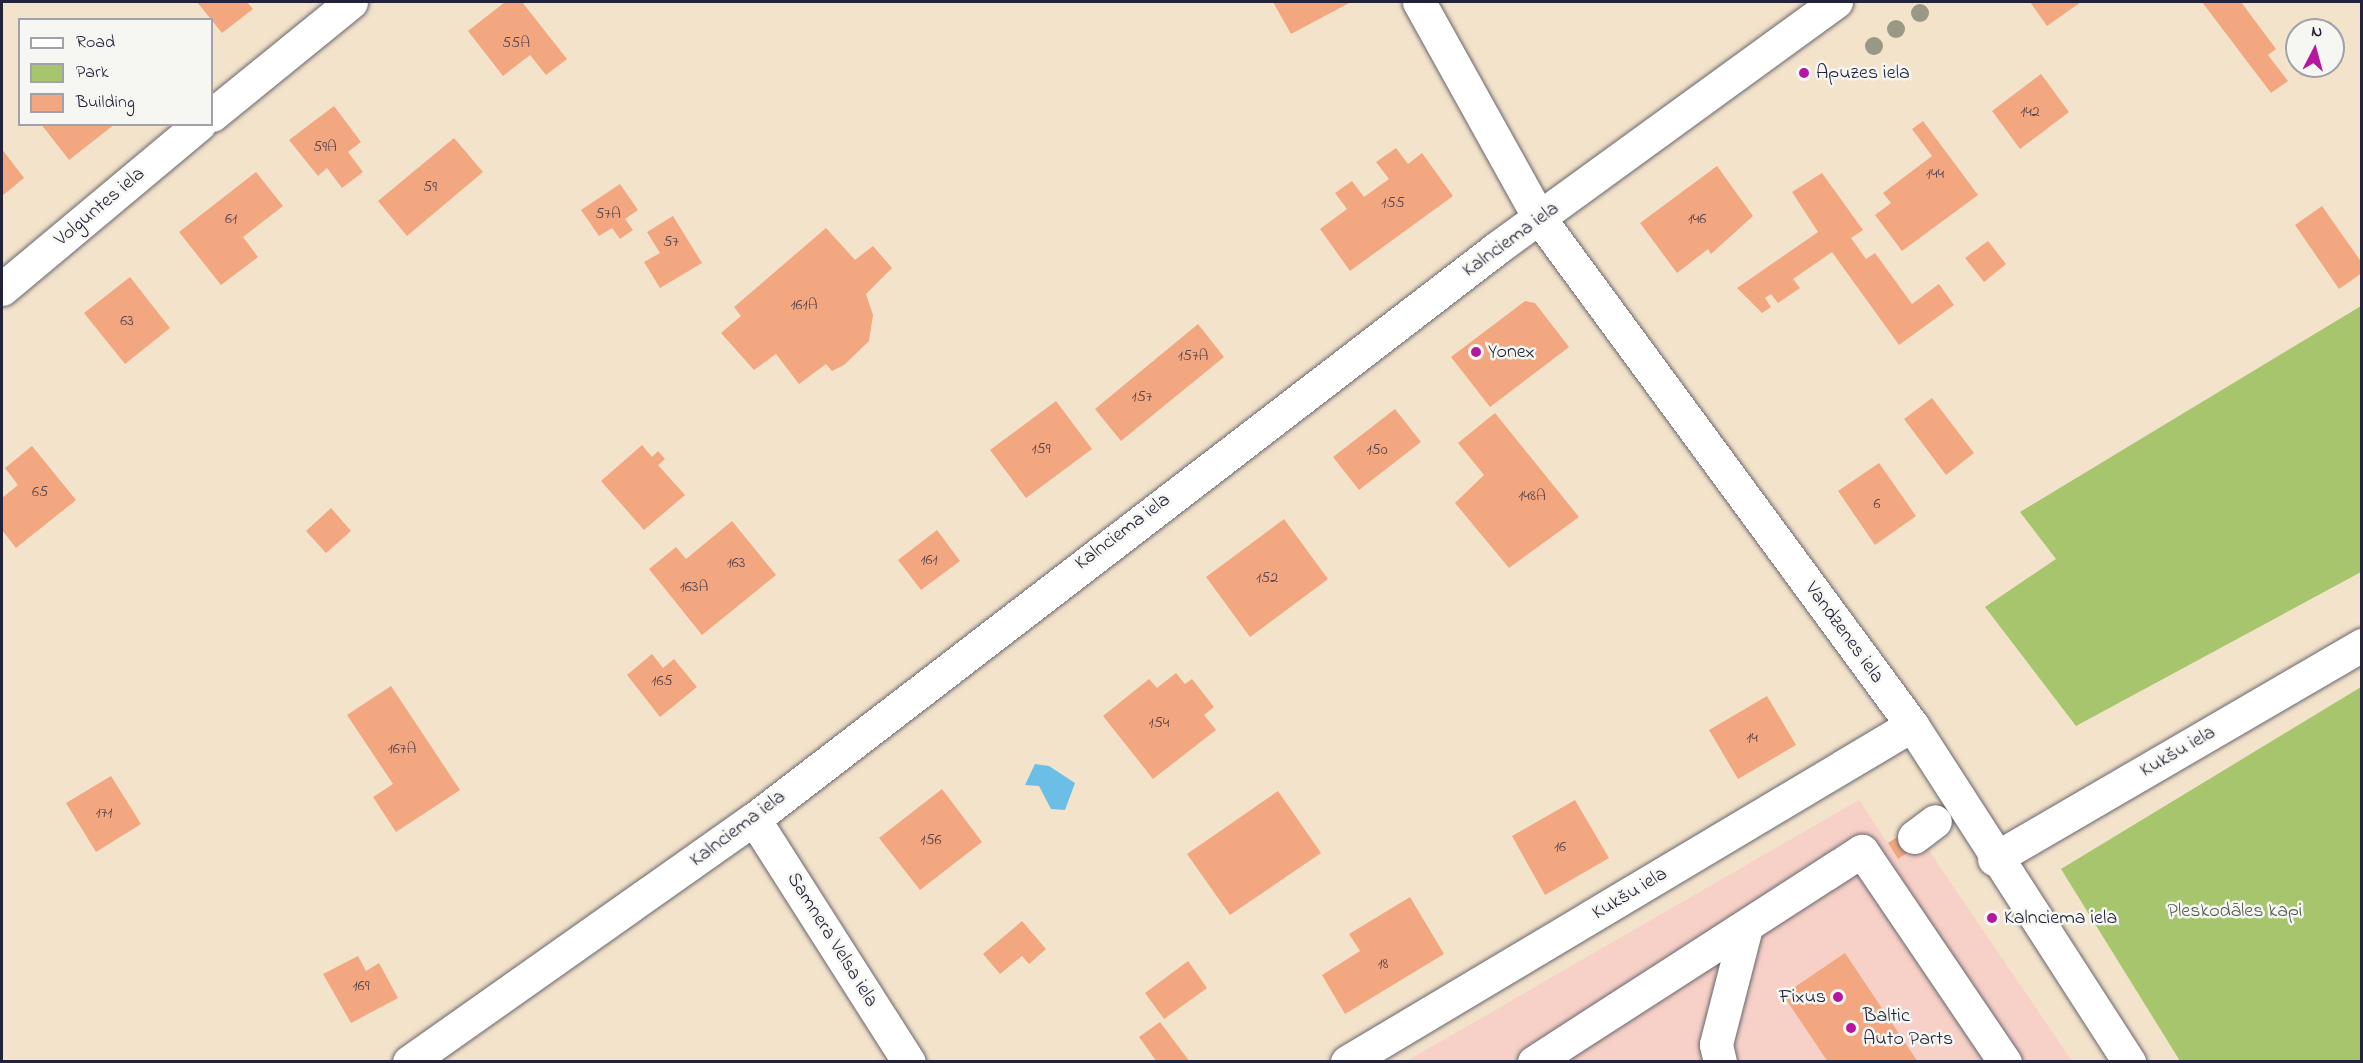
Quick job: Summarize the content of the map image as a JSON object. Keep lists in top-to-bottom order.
{
  "streets": {
    "street": [
      "Volguntes iela",
      "Kalnciema iela",
      "Vandzenes iela",
      "Kukšu iela",
      "Samnera Velsa iela"
    ]
  },
  "crossings": [
    ["Kalnciema iela", "Vandzenes iela"],
    ["Kalnciema iela", "Samnera Velsa iela"],
    ["Vandzenes iela", "Kukšu iela"]
  ],
  "parks": ["Pleskodāles kapi"],
  "places": [
    "Apuzes iela",
    "Yonex",
    "Kalnciema iela",
    "Fixus",
    "Baltic Auto Parts"
  ],
  "house_numbers": [
    "55A",
    "142",
    "59A",
    "144",
    "59",
    "155",
    "57A",
    "61",
    "146",
    "57",
    "161A",
    "63",
    "157A",
    "157",
    "159",
    "150",
    "65",
    "148A",
    "6",
    "161",
    "163",
    "152",
    "163A",
    "165",
    "154",
    "14",
    "167A",
    "171",
    "156",
    "16",
    "18",
    "169"
  ],
  "legend": ["Road", "Park", "Building"],
  "north": "top"
}
